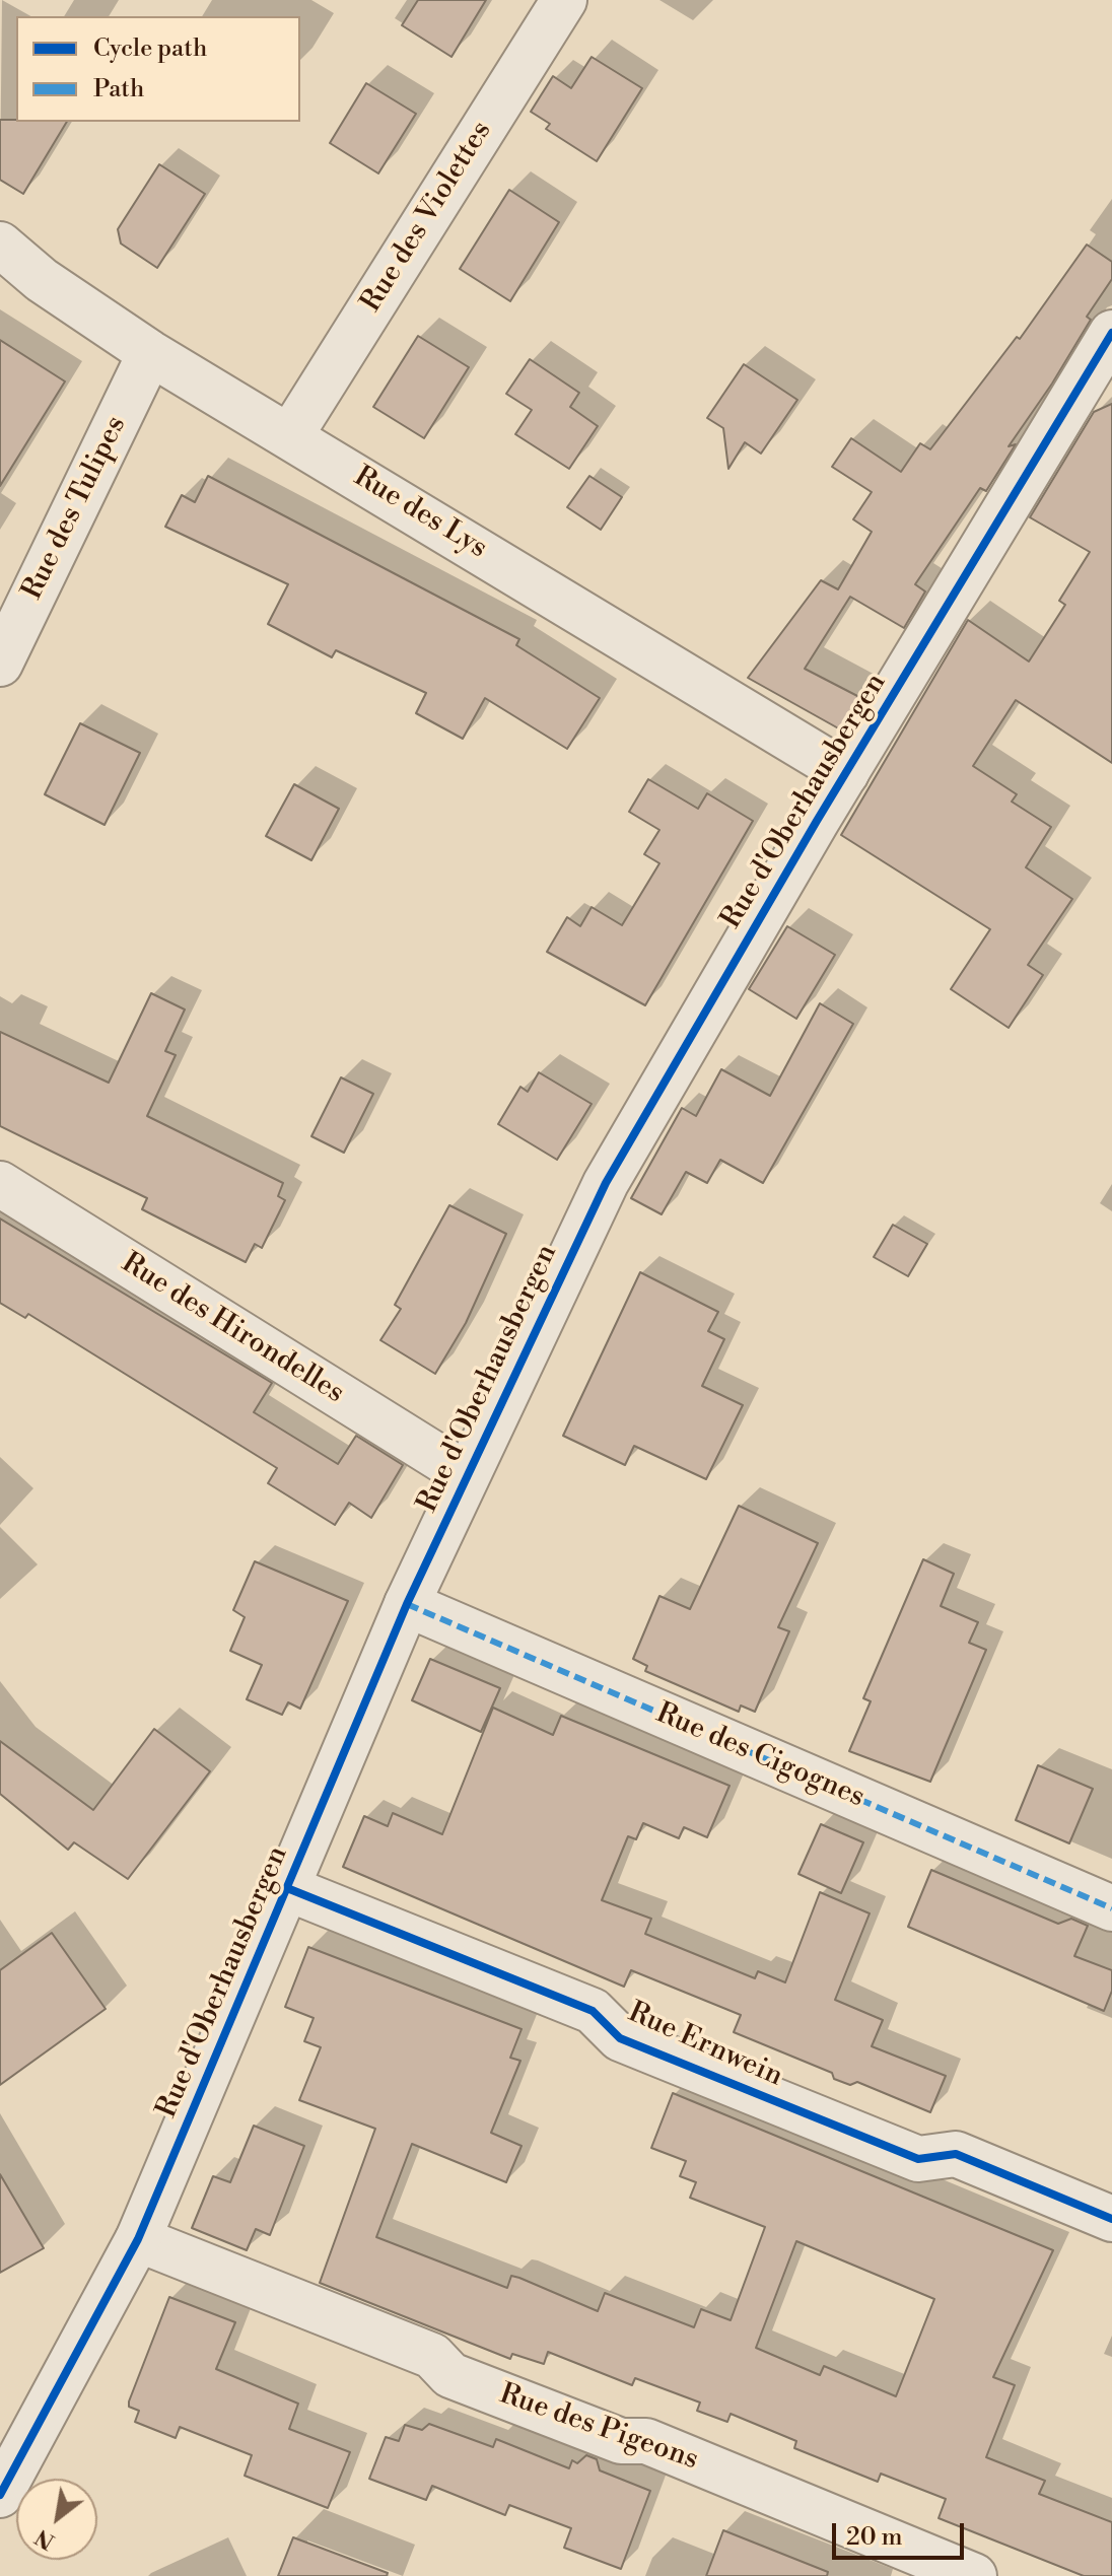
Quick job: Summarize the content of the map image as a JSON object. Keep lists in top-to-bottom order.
{
  "streets": {
    "street": [
      "Rue des Violettes",
      "Rue des Tulipes",
      "Rue des Lys",
      "Rue d'Oberhausbergen",
      "Rue des Hirondelles",
      "Rue des Cigognes",
      "Rue Ernwein",
      "Rue des Pigeons"
    ]
  },
  "crossings": [
    ["Rue des Violettes", "Rue des Lys"],
    ["Rue des Tulipes", "Rue des Lys"],
    ["Rue des Lys", "Rue d'Oberhausbergen"],
    ["Rue d'Oberhausbergen", "Rue des Hirondelles"],
    ["Rue d'Oberhausbergen", "Rue des Cigognes"],
    ["Rue d'Oberhausbergen", "Rue Ernwein"],
    ["Rue d'Oberhausbergen", "Rue des Pigeons"]
  ],
  "legend": ["Cycle path", "Path"],
  "scale_bar": "20 m",
  "north": "bottom left"
}
